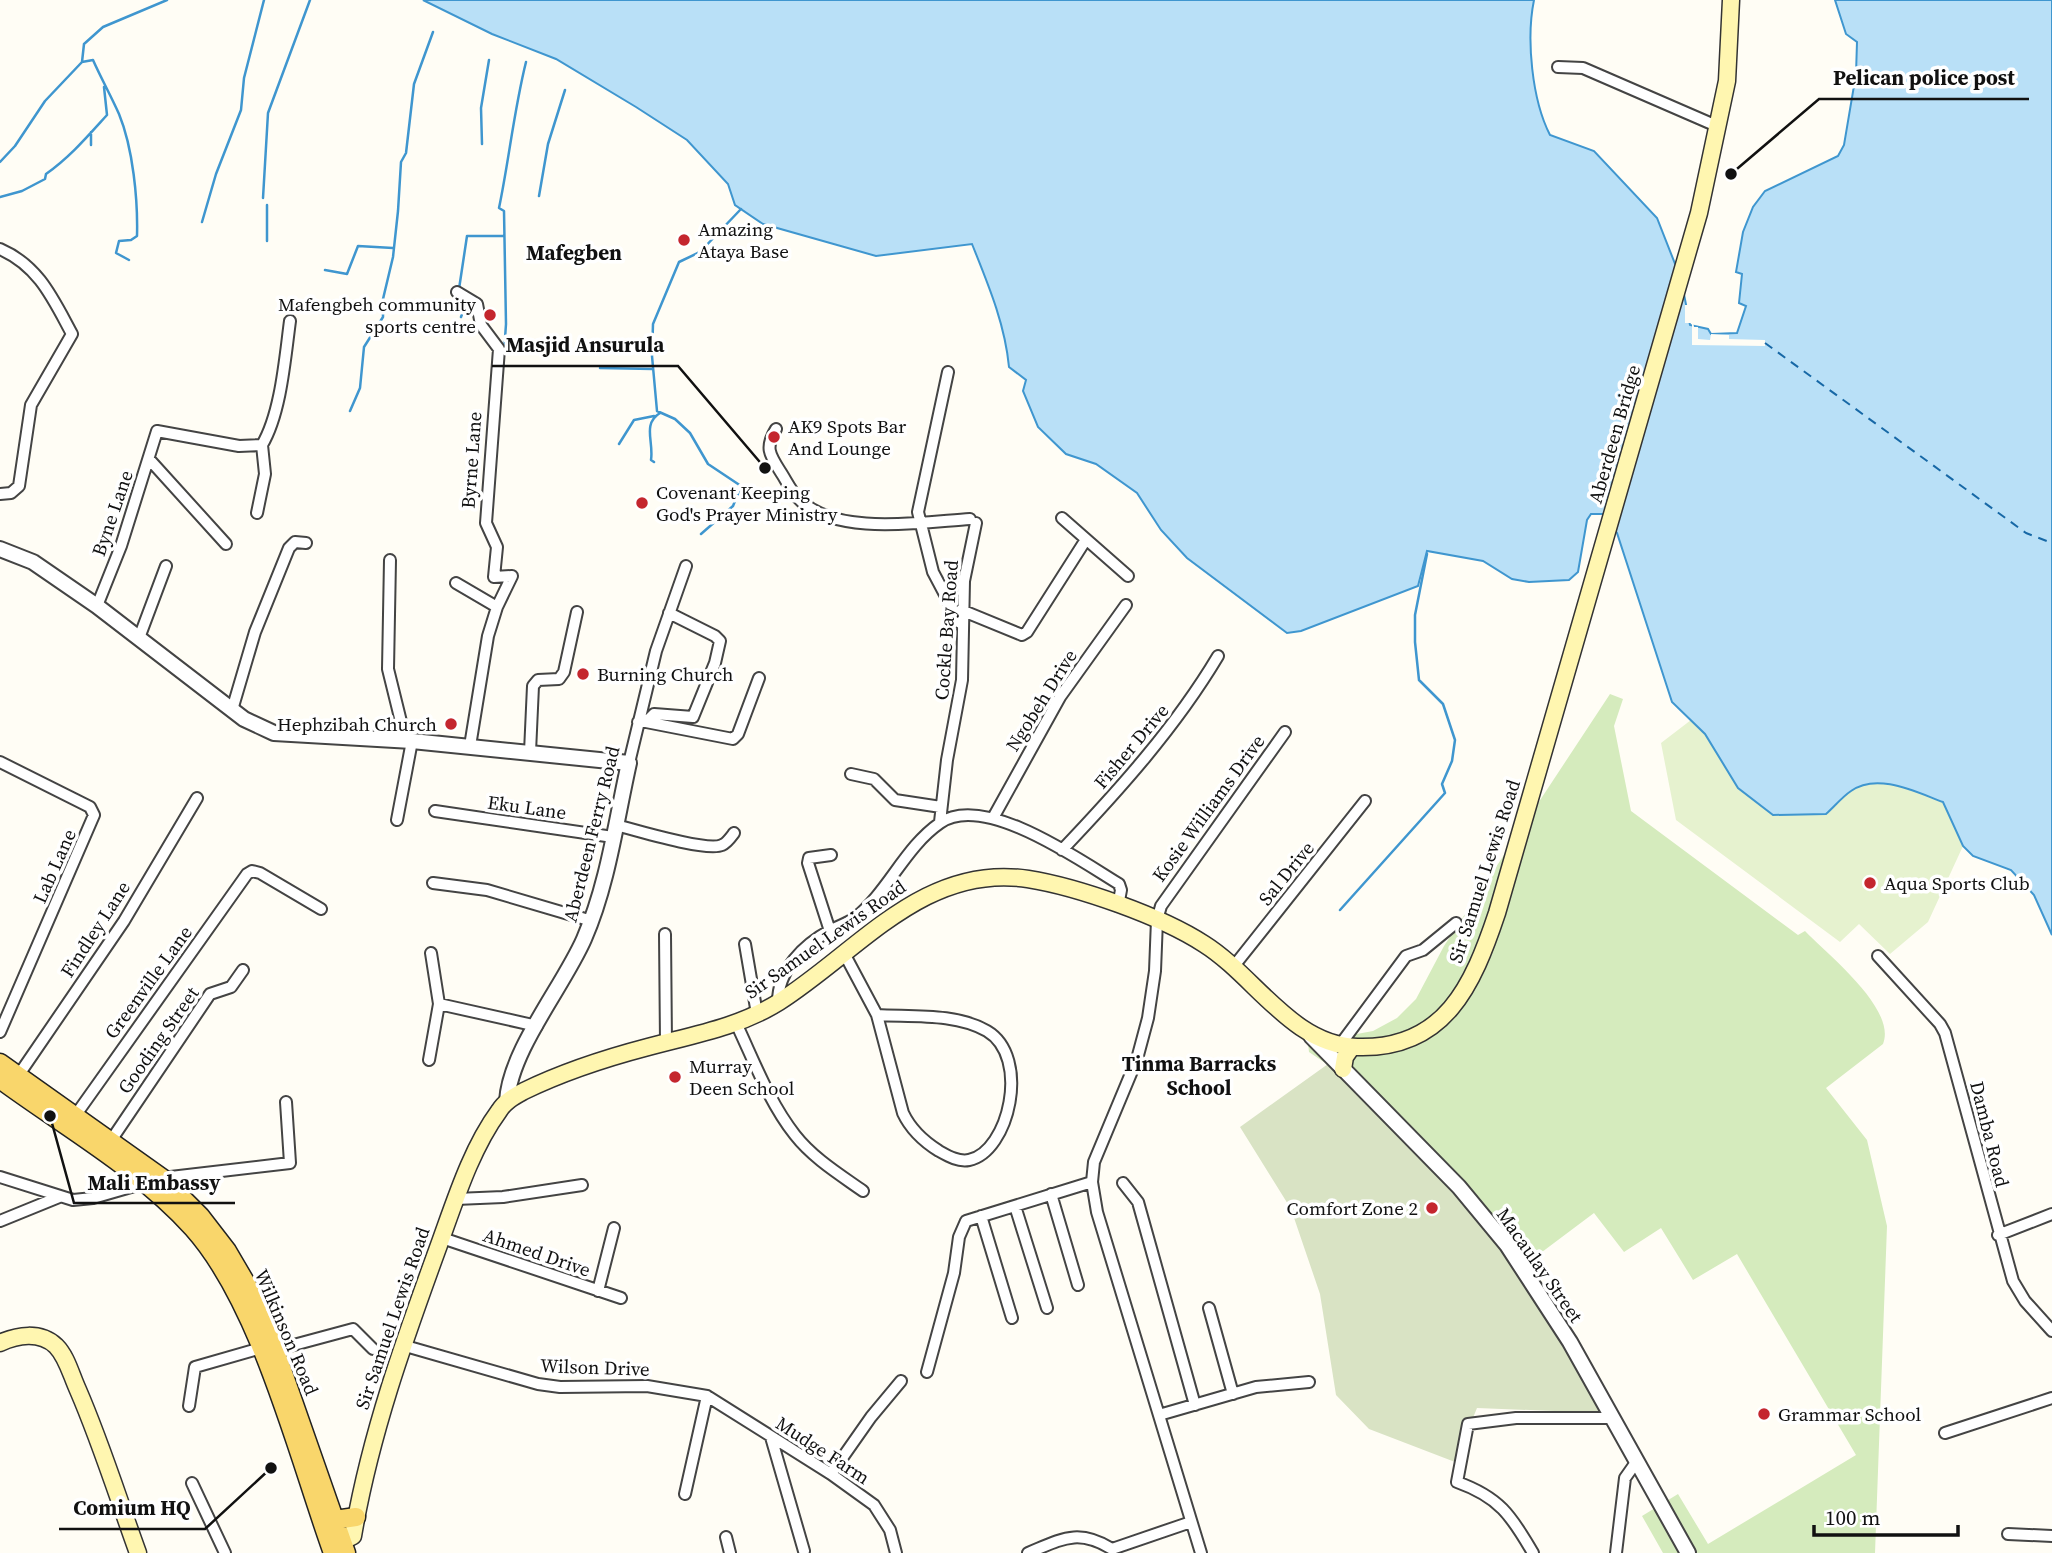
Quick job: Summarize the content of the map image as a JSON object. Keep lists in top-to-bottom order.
{
  "streets": {
    "main road": ["Aberdeen Bridge", "Sir Samuel Lewis Road", "Wilkinson Road"],
    "street": [
      "Byrne Lane",
      "Byne Lane",
      "Cockle Bay Road",
      "Ngobeh Drive",
      "Fisher Drive",
      "Eku Lane",
      "Kosie Williams Drive",
      "Aberdeen Ferry Road",
      "Lab Lane",
      "Sal Drive",
      "Findley Lane",
      "Greenville Lane",
      "Gooding Street",
      "Damba Road",
      "Ahmed Drive",
      "Macaulay Street",
      "Wilson Drive",
      "Mudge Farm"
    ]
  },
  "crossings": [
    ["Aberdeen Bridge", "Sir Samuel Lewis Road"],
    ["Eku Lane", "Aberdeen Ferry Road"],
    ["Kosie Williams Drive", "Sir Samuel Lewis Road"],
    ["Aberdeen Ferry Road", "Sir Samuel Lewis Road"],
    ["Sir Samuel Lewis Road", "Sal Drive"],
    ["Sir Samuel Lewis Road", "Ahmed Drive"],
    ["Sir Samuel Lewis Road", "Macaulay Street"],
    ["Sir Samuel Lewis Road", "Wilson Drive"],
    ["Findley Lane", "Wilkinson Road"],
    ["Greenville Lane", "Wilkinson Road"],
    ["Gooding Street", "Wilkinson Road"],
    ["Wilson Drive", "Mudge Farm"]
  ],
  "districts": ["Mafegben", "Tinma Barracks School"],
  "places": [
    "Pelican police post",
    "Amazing Ataya Base",
    "Mafengbeh community sports centre",
    "AK9 Spots Bar And Lounge",
    "Masjid Ansurula",
    "Covenant Keeping God's Prayer Ministry",
    "Burning Church",
    "Hephzibah Church",
    "Aqua Sports Club",
    "Murray Deen School",
    "Mali Embassy",
    "Comfort Zone 2",
    "Grammar School",
    "Comium HQ"
  ],
  "scale_bar": "100 m"
}
